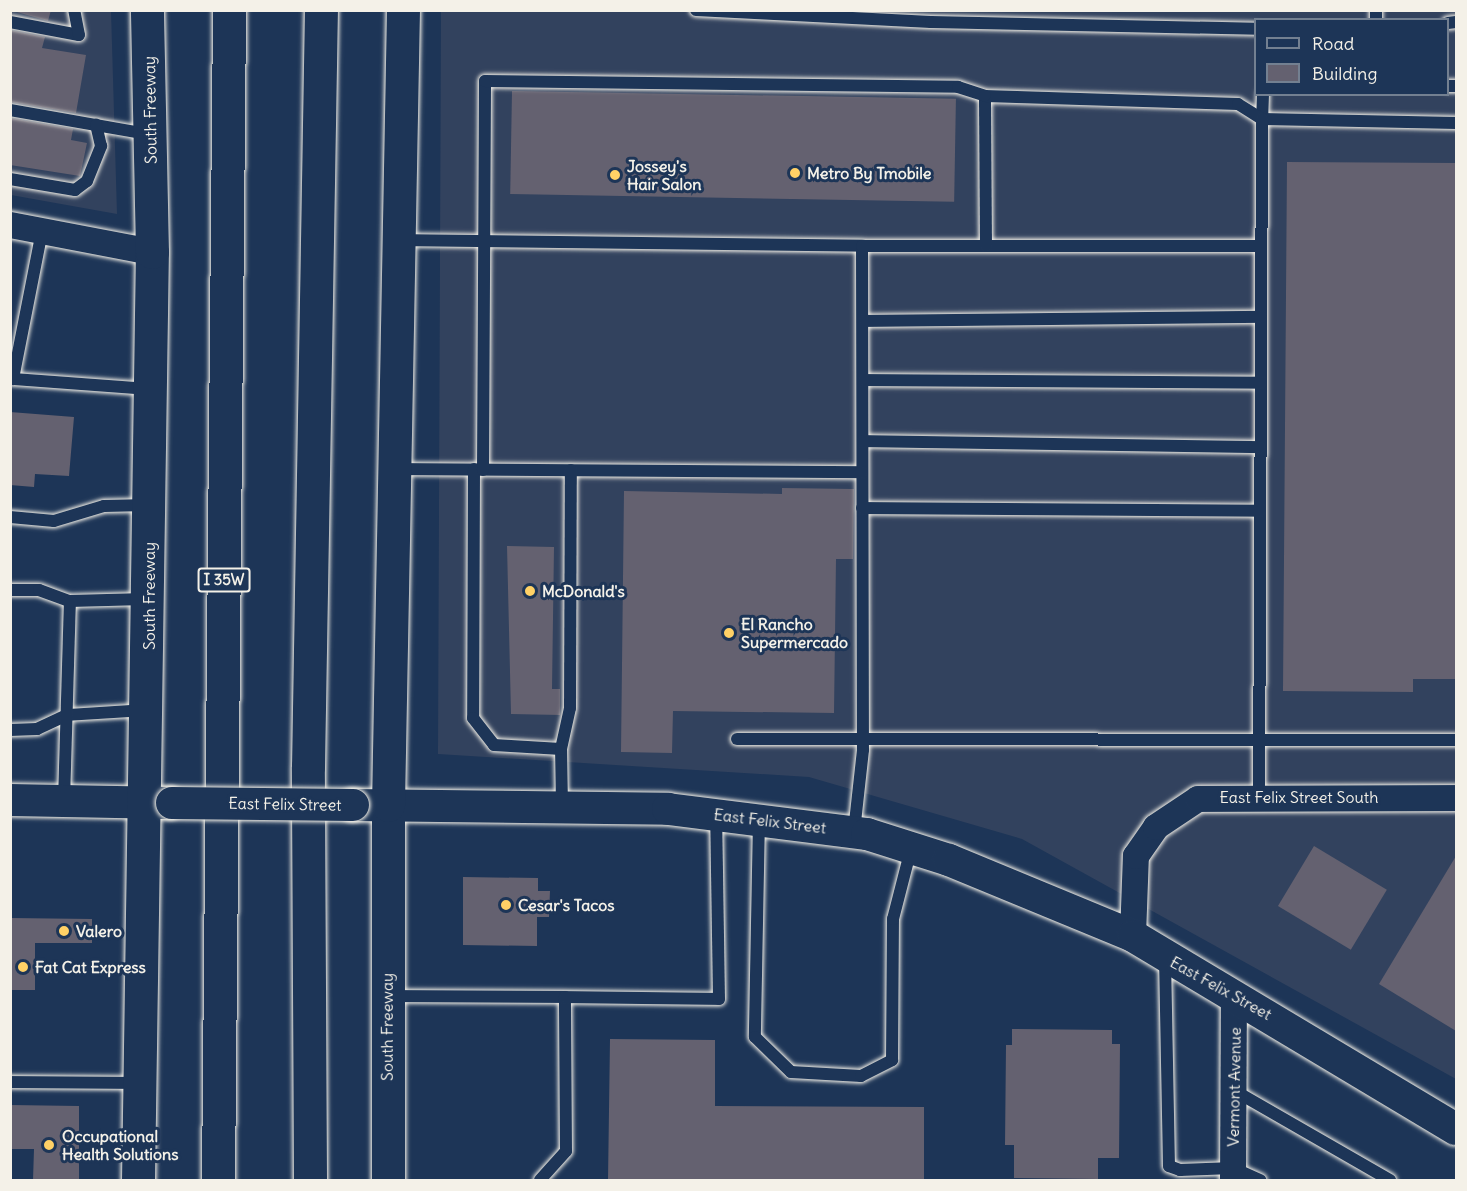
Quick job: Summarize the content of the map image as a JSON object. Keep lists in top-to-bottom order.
{
  "streets": {
    "main road": ["South Freeway", "I 35W"],
    "street": ["East Felix Street South", "East Felix Street", "Vermont Avenue"]
  },
  "crossings": [
    ["South Freeway", "East Felix Street"],
    ["East Felix Street South", "East Felix Street"],
    ["East Felix Street", "Vermont Avenue"]
  ],
  "places": [
    "Metro By Tmobile",
    "Jossey's Hair Salon",
    "McDonald's",
    "El Rancho Supermercado",
    "Cesar's Tacos",
    "Valero",
    "Fat Cat Express",
    "Occupational Health Solutions"
  ],
  "legend": ["Road", "Building"]
}
